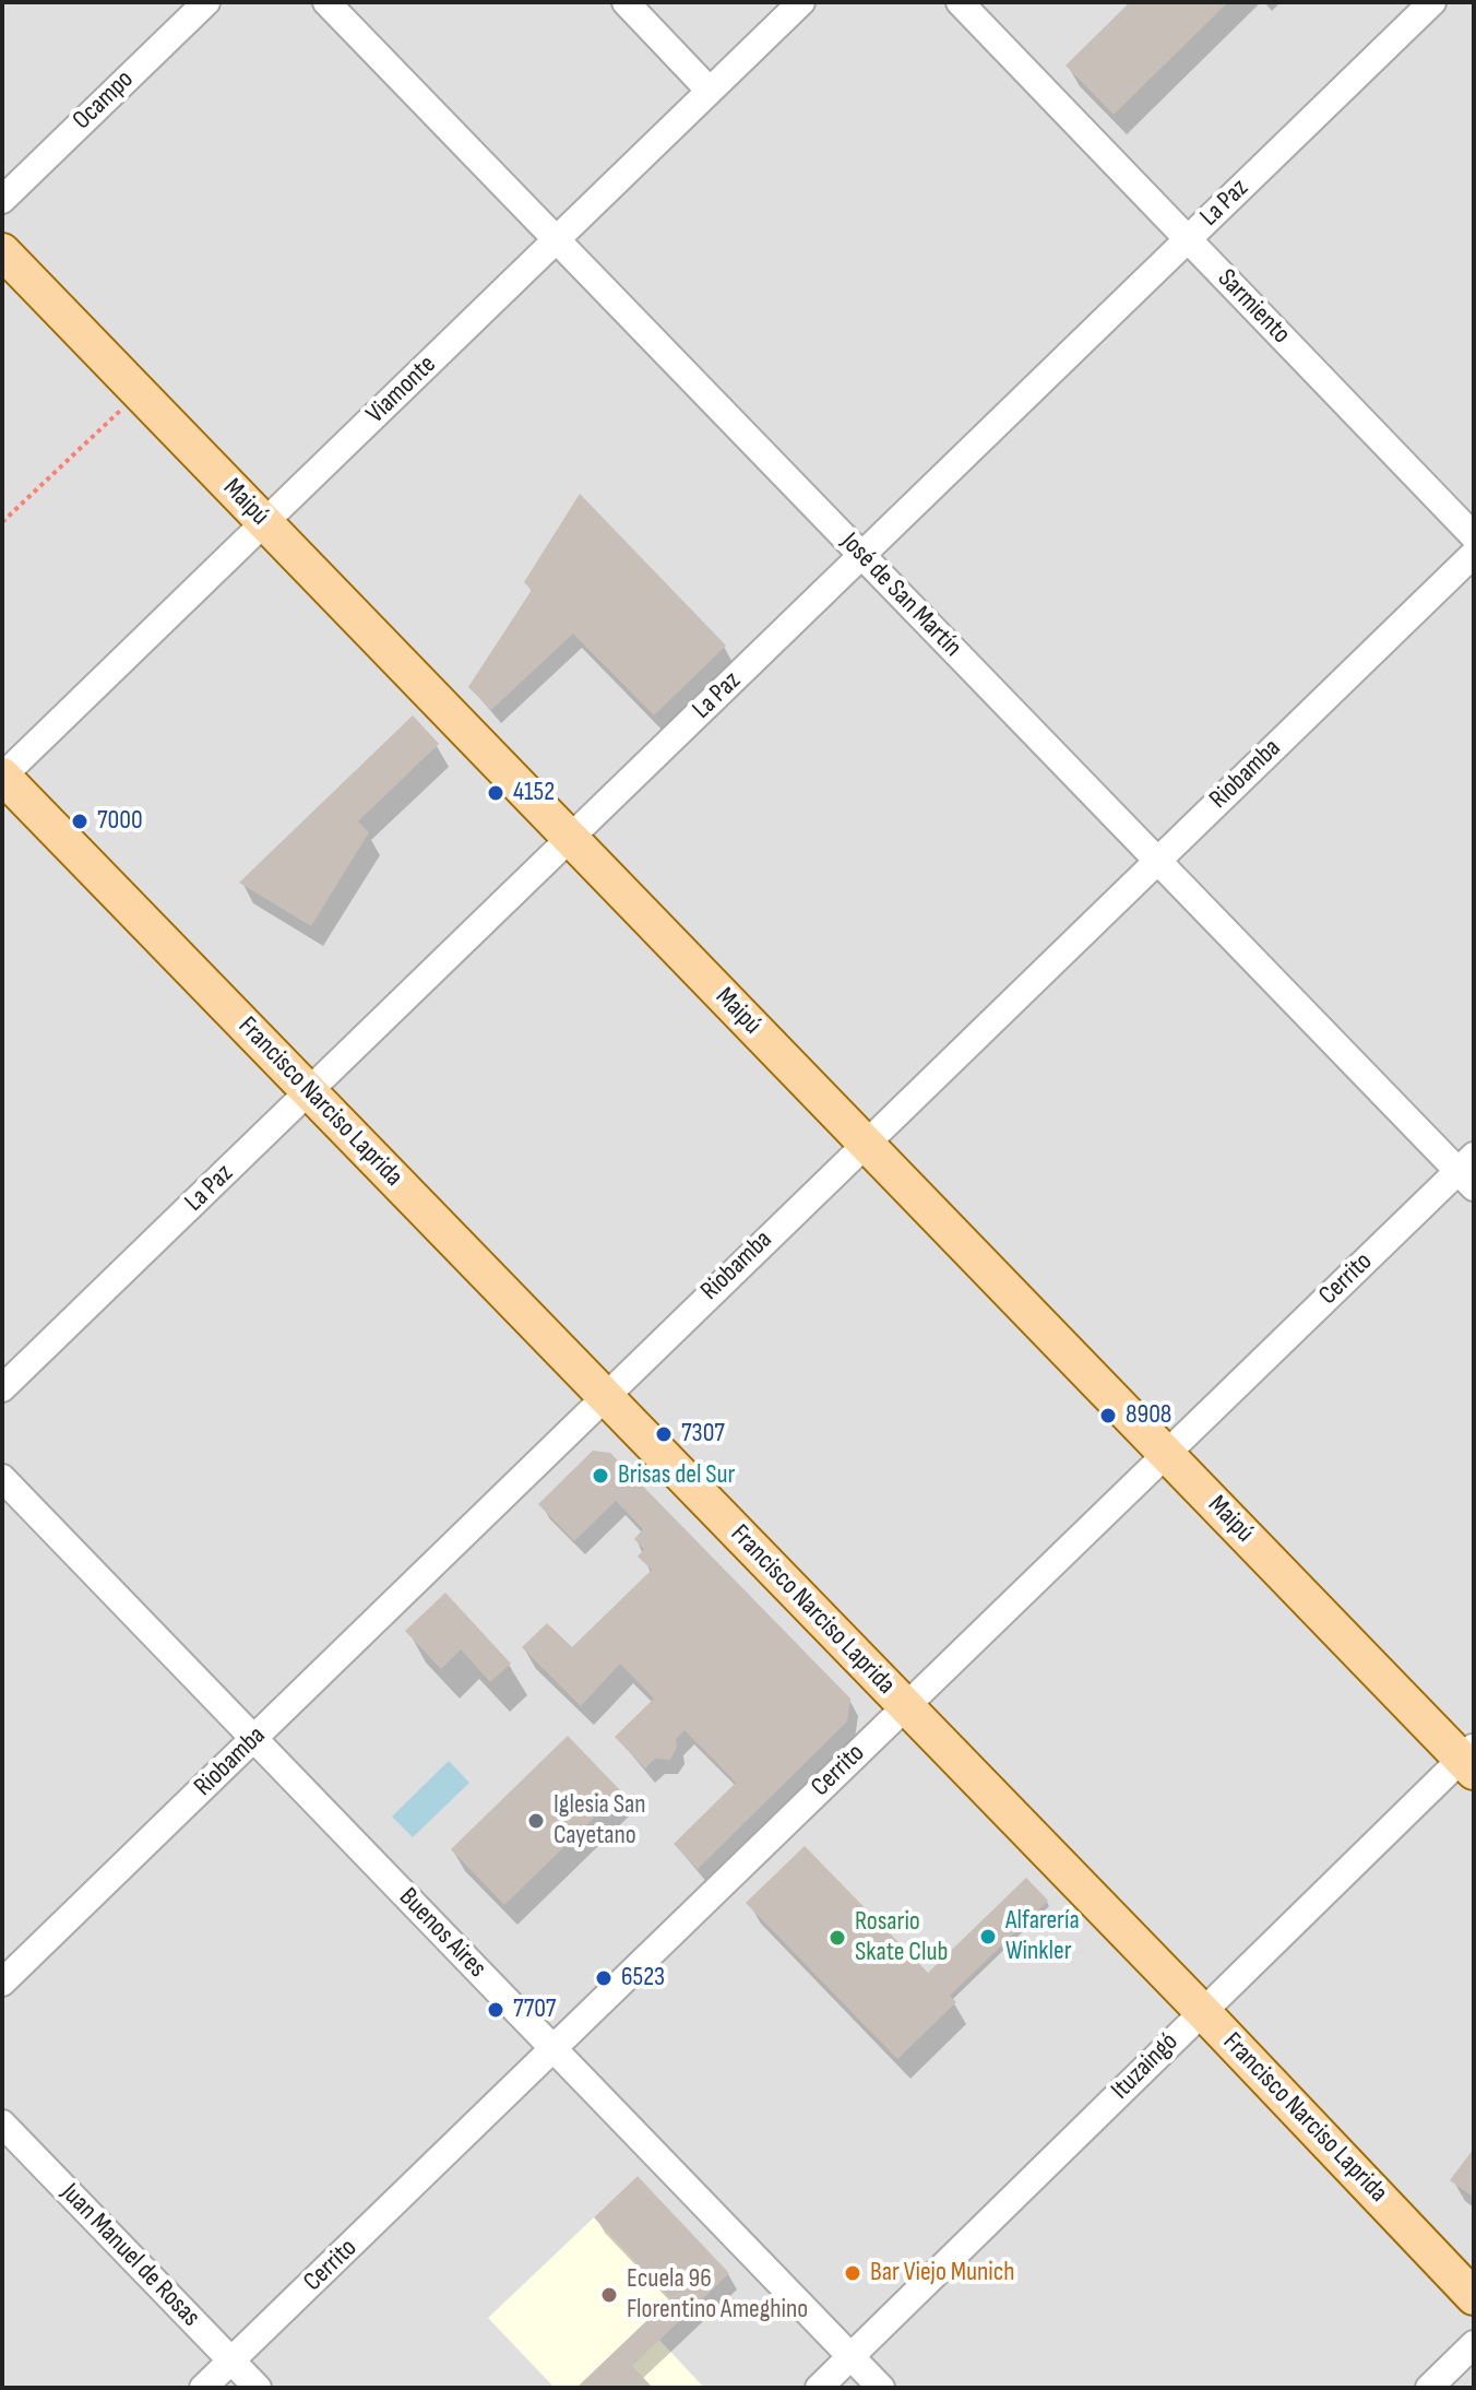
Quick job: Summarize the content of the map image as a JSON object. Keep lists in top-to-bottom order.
{
  "streets": {
    "main road": ["Maipú", "Francisco Narciso Laprida"],
    "street": [
      "Ocampo",
      "La Paz",
      "Sarmiento",
      "Viamonte",
      "José de San Martín",
      "Riobamba",
      "Cerrito",
      "Buenos Aires",
      "Ituzaingó",
      "Juan Manuel de Rosas"
    ]
  },
  "crossings": [
    ["La Paz", "Sarmiento"],
    ["La Paz", "Maipú"],
    ["La Paz", "José de San Martín"],
    ["La Paz", "Francisco Narciso Laprida"],
    ["Viamonte", "Maipú"],
    ["Viamonte", "José de San Martín"],
    ["Viamonte", "Francisco Narciso Laprida"],
    ["Maipú", "Riobamba"],
    ["Maipú", "Cerrito"],
    ["Maipú", "Ituzaingó"],
    ["José de San Martín", "Riobamba"],
    ["José de San Martín", "Cerrito"],
    ["Riobamba", "Francisco Narciso Laprida"],
    ["Riobamba", "Buenos Aires"],
    ["Francisco Narciso Laprida", "Cerrito"],
    ["Francisco Narciso Laprida", "Ituzaingó"],
    ["Cerrito", "Buenos Aires"],
    ["Cerrito", "Juan Manuel de Rosas"],
    ["Buenos Aires", "Ituzaingó"]
  ],
  "places": [
    "4152",
    "7000",
    "8908",
    "7307",
    "Brisas del Sur",
    "Iglesia San Cayetano",
    "Alfarería Winkler",
    "Rosario Skate Club",
    "6523",
    "7707",
    "Bar Viejo Munich",
    "Ecuela 96 Florentino Ameghino"
  ]
}
